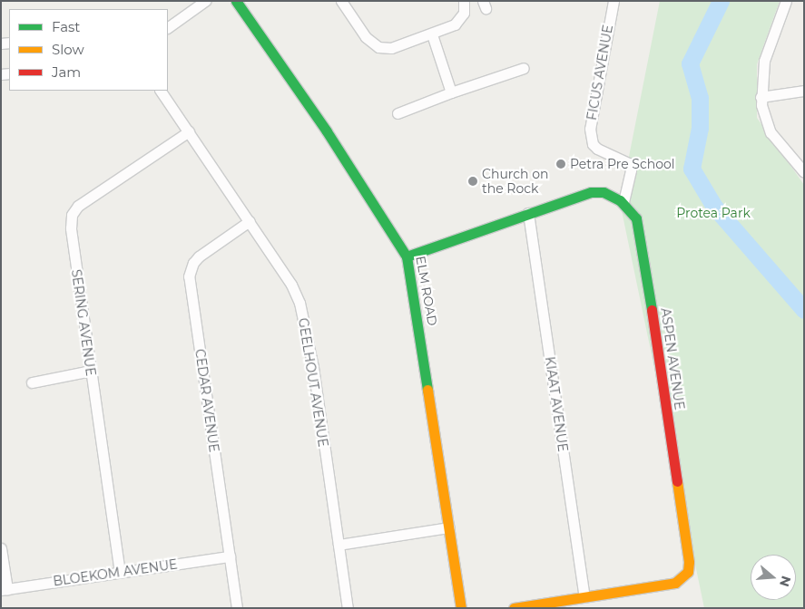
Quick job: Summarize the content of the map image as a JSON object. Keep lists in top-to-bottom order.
{
  "streets": {
    "street": [
      "FICUS AVENUE",
      "ELM ROAD",
      "SERING AVENUE",
      "ASPEN AVENUE",
      "GEELHOUT AVENUE",
      "CEDAR AVENUE",
      "KIAAT AVENUE",
      "BLOEKOM AVENUE"
    ]
  },
  "crossings": [
    ["FICUS AVENUE", "ASPEN AVENUE"],
    ["ELM ROAD", "ASPEN AVENUE"],
    ["SERING AVENUE", "GEELHOUT AVENUE"],
    ["SERING AVENUE", "BLOEKOM AVENUE"],
    ["ASPEN AVENUE", "KIAAT AVENUE"],
    ["GEELHOUT AVENUE", "CEDAR AVENUE"],
    ["CEDAR AVENUE", "BLOEKOM AVENUE"]
  ],
  "parks": ["Protea Park"],
  "places": ["Petra Pre School", "Church on the Rock"],
  "legend": ["Fast", "Slow", "Jam"],
  "north": "right"
}
